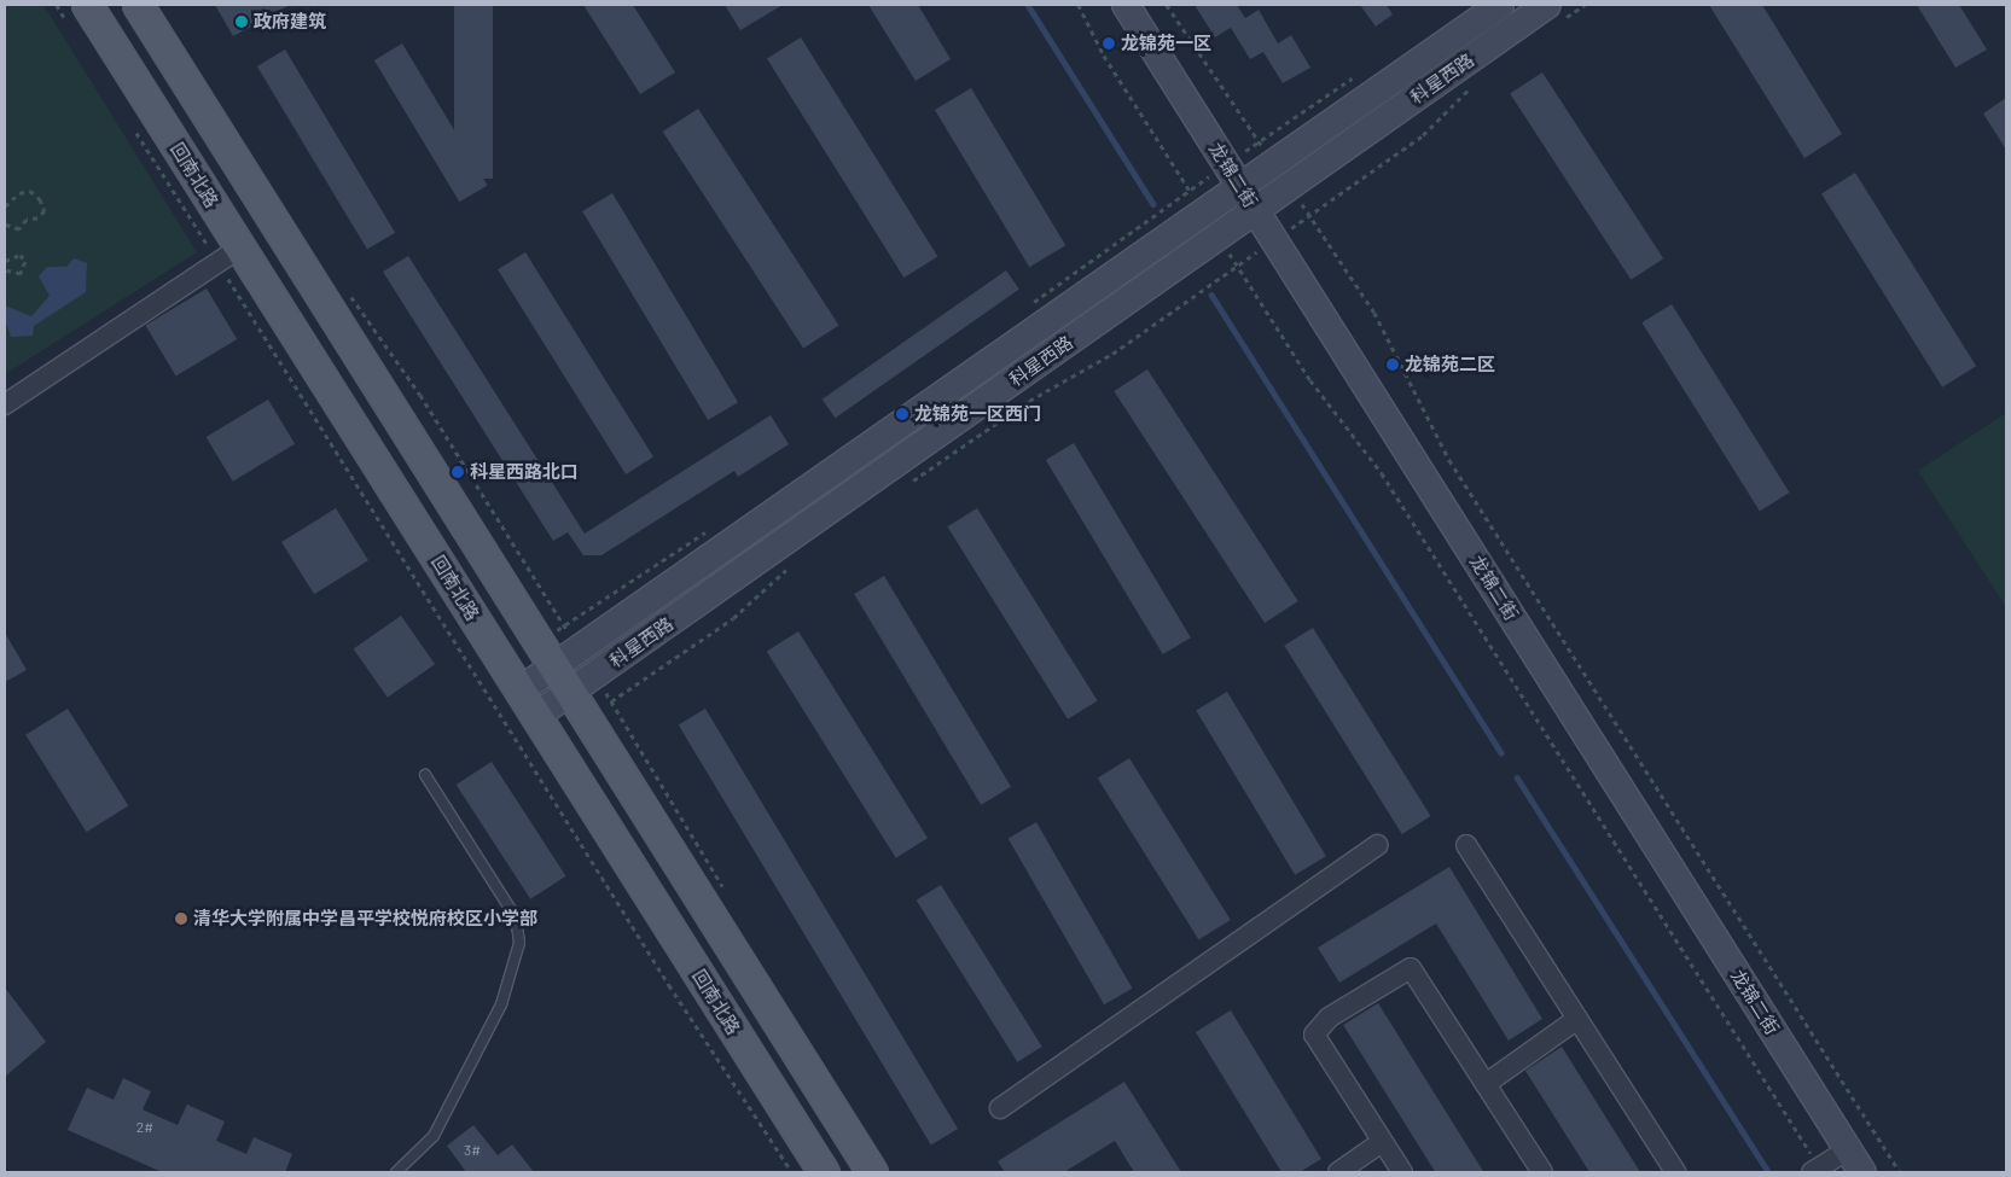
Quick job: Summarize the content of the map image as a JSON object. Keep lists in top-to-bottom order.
{
  "streets": {
    "main road": ["回南北路"],
    "street": ["科星西路", "龙锦二街"]
  },
  "crossings": [
    ["科星西路", "回南北路"],
    ["科星西路", "龙锦二街"]
  ],
  "places": [
    "政府建筑",
    "龙锦苑一区",
    "龙锦苑二区",
    "龙锦苑一区西门",
    "科星西路北口",
    "清华大学附属中学昌平学校悦府校区小学部"
  ],
  "house_numbers": ["2#", "3#"]
}
